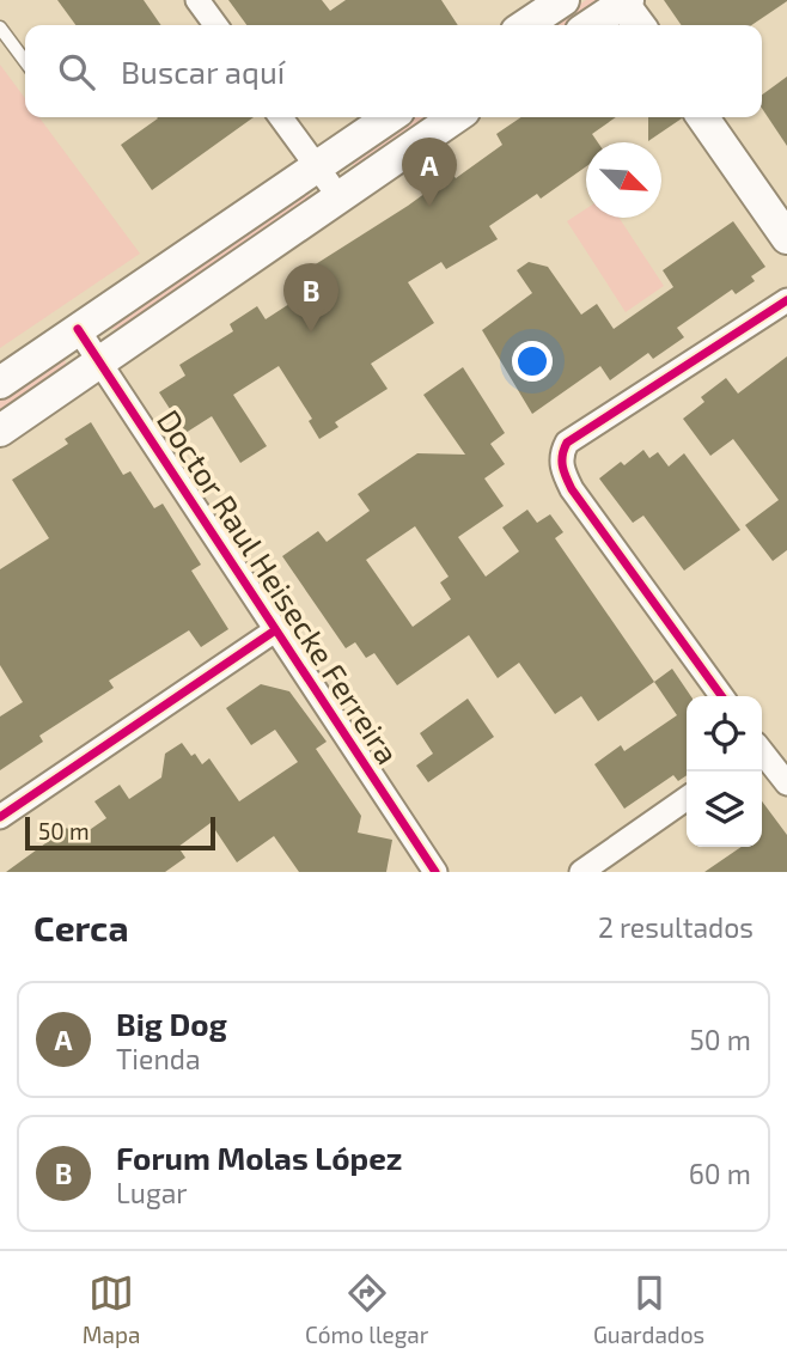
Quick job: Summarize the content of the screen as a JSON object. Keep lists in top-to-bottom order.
{
  "streets": {
    "street": ["Doctor Raul Heisecke Ferreira"]
  },
  "scale_bar": "50 m",
  "north": "bottom right",
  "page": {
    "search": "Buscar aquí",
    "pins": ["A", "B"],
    "scale": "50 m",
    "heading": ["Cerca", "2 resultados"],
    "list": [
      {
        "mark": "A",
        "name": "Big Dog",
        "note": "Tienda",
        "value": "50 m"
      },
      {
        "mark": "B",
        "name": "Forum Molas López",
        "note": "Lugar",
        "value": "60 m"
      }
    ],
    "nav": ["Mapa", "Cómo llegar", "Guardados"]
  }
}
